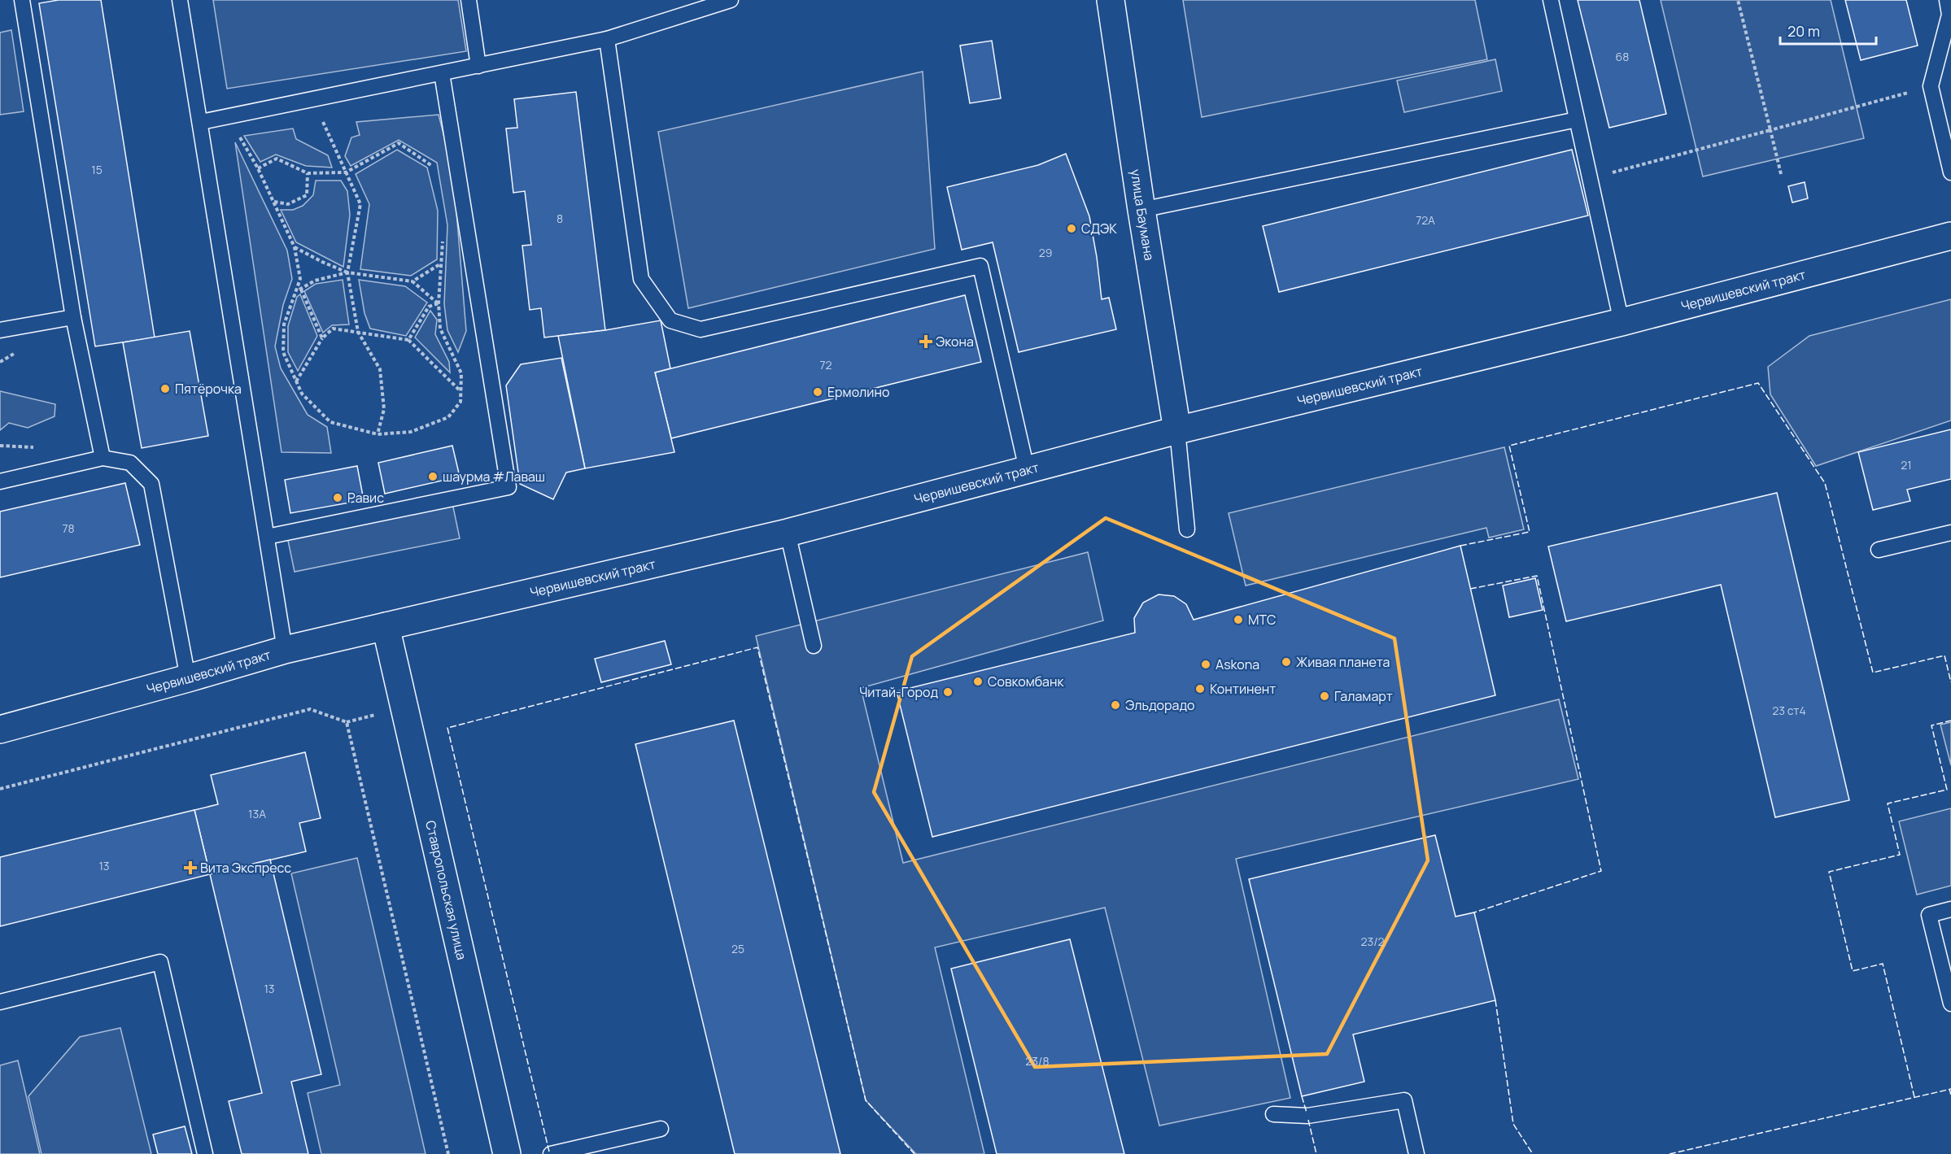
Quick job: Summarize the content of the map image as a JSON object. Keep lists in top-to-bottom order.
{
  "streets": {
    "main road": ["улица Баумана", "Червишевский тракт", "Ставропольская улица"]
  },
  "crossings": [
    ["улица Баумана", "Червишевский тракт"],
    ["Червишевский тракт", "Ставропольская улица"]
  ],
  "places": {
    "other": [
      "СДЭК",
      "Пятёрочка",
      "Ермолино",
      "шаурма #Лаваш",
      "Равис",
      "МТС",
      "Живая планета",
      "Askona",
      "Совкомбанк",
      "Континент",
      "Читай-Город",
      "Галамарт",
      "Эльдорадо"
    ],
    "health": ["Экона", "Вита Экспресс"]
  },
  "house_numbers": [
    "68",
    "15",
    "8",
    "72А",
    "29",
    "72",
    "21",
    "78",
    "23 ст4",
    "13А",
    "13",
    "23/2",
    "25",
    "13",
    "23/8"
  ],
  "scale_bar": "20 m"
}
